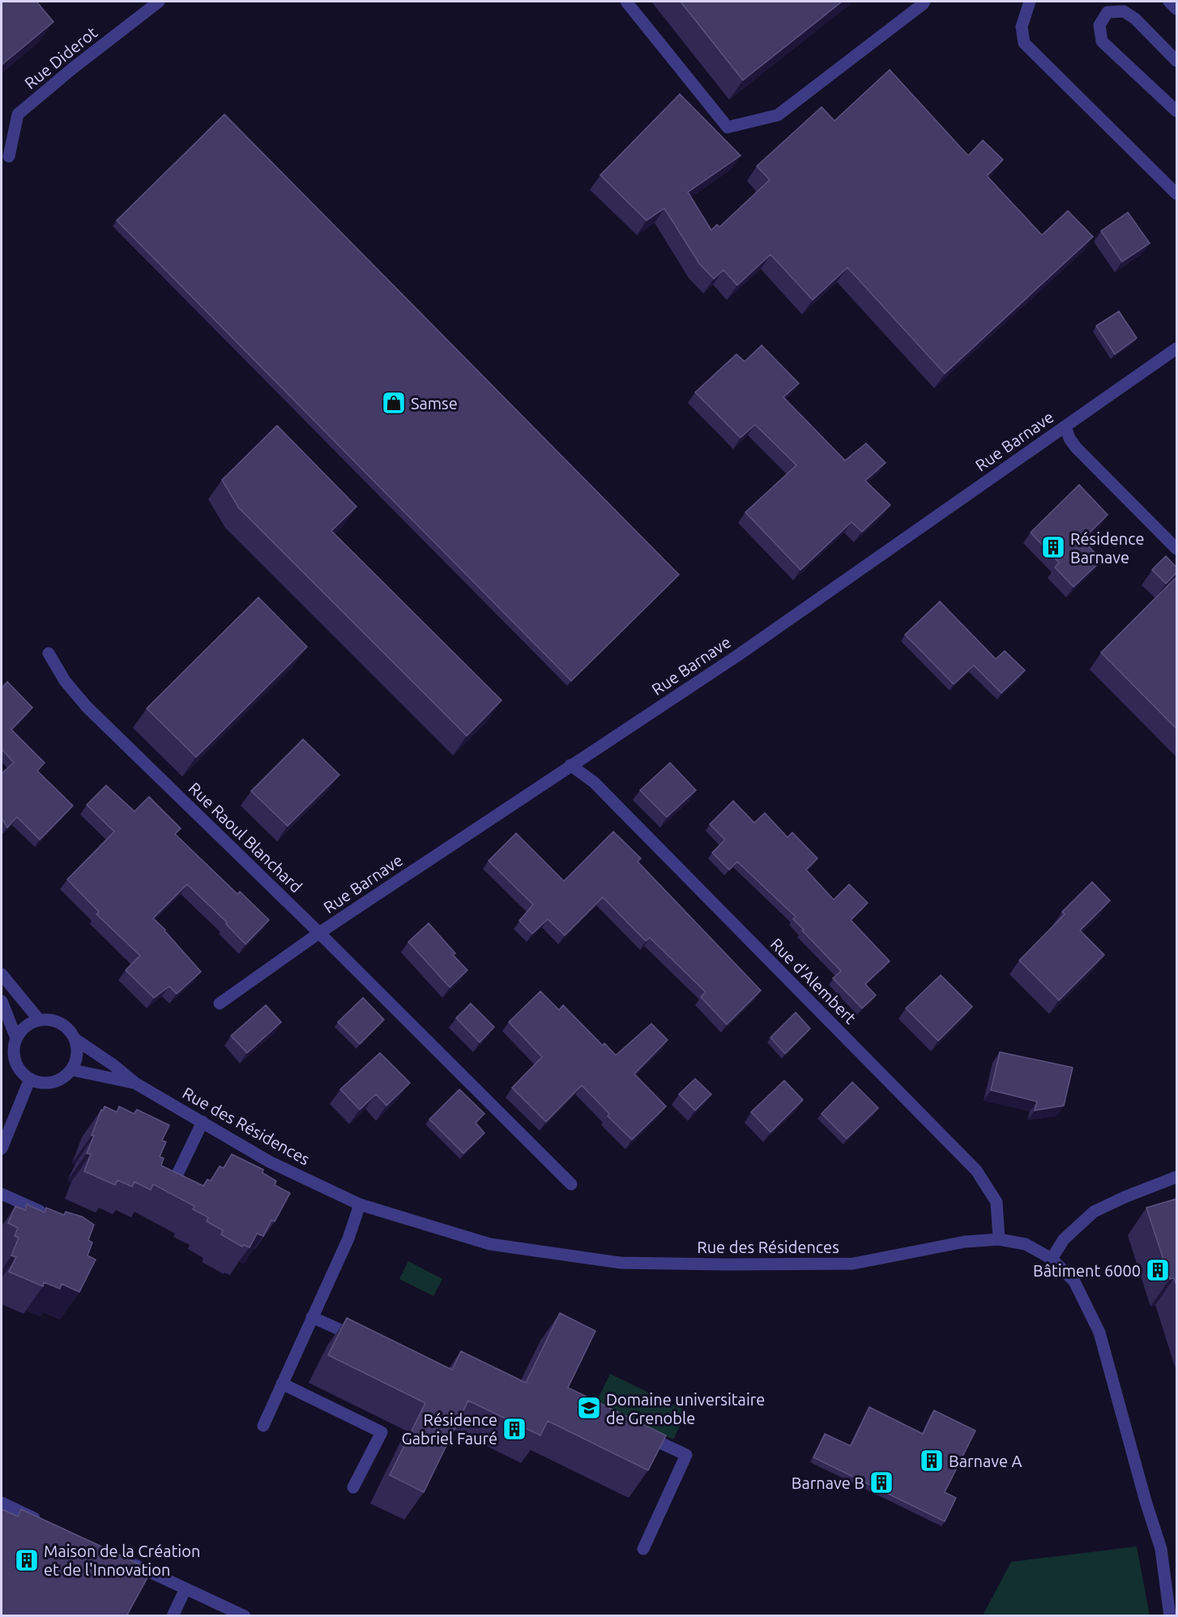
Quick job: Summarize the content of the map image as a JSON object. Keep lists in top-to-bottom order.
{
  "streets": {
    "street": [
      "Rue Diderot",
      "Rue Barnave",
      "Rue Raoul Blanchard",
      "Rue d'Alembert",
      "Rue des Résidences"
    ]
  },
  "crossings": [
    ["Rue Barnave", "Rue Raoul Blanchard"],
    ["Rue Barnave", "Rue d'Alembert"],
    ["Rue d'Alembert", "Rue des Résidences"]
  ],
  "places": {
    "shop": ["Samse"],
    "building": [
      "Résidence Barnave",
      "Bâtiment 6000",
      "Résidence Gabriel Fauré",
      "Barnave A",
      "Barnave B",
      "Maison de la Création et de l'Innovation"
    ],
    "school or university": ["Domaine universitaire de Grenoble"]
  }
}
